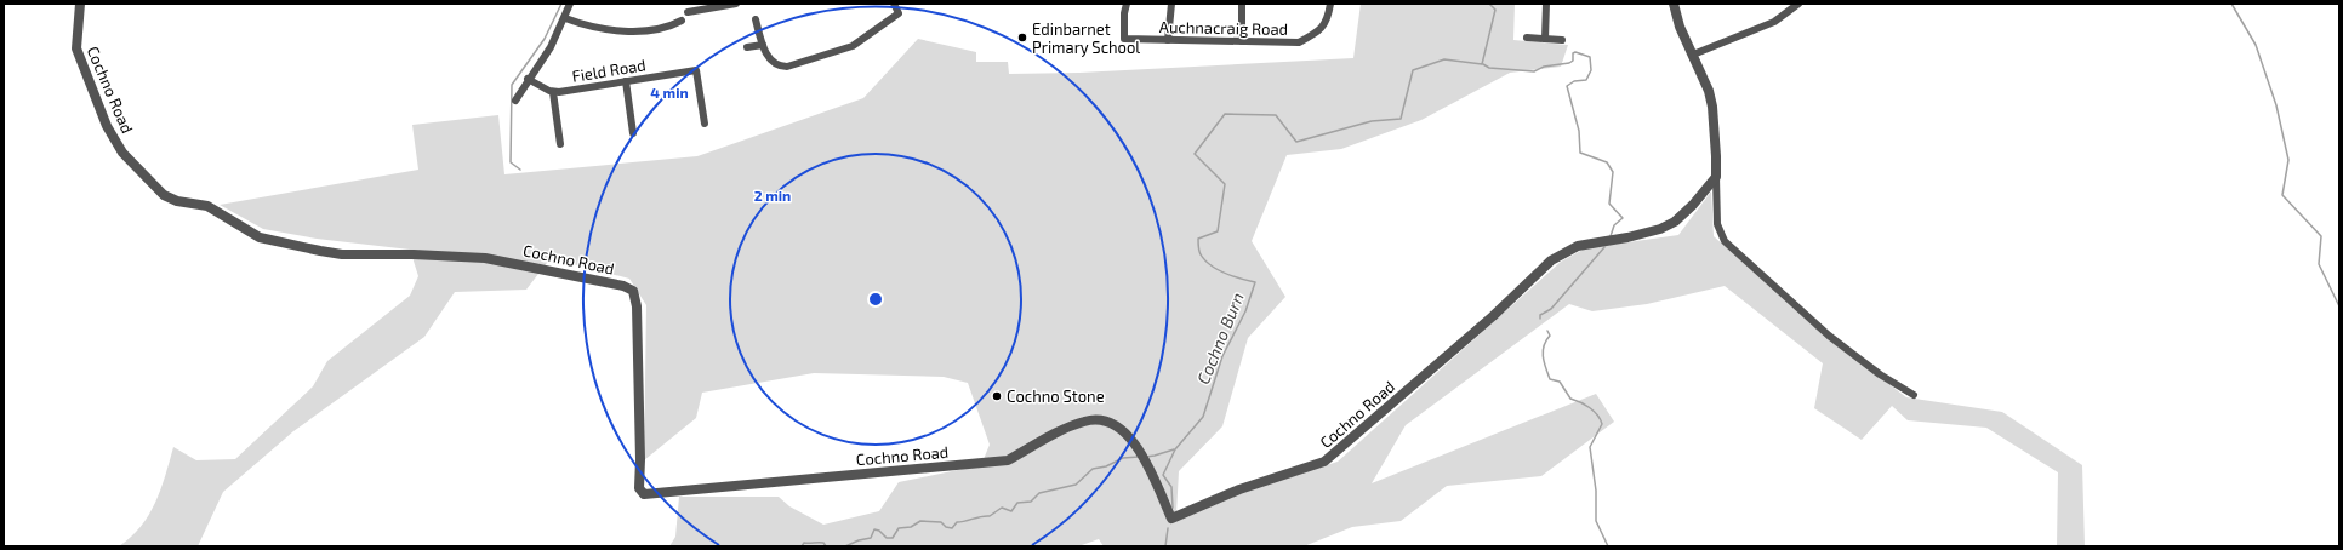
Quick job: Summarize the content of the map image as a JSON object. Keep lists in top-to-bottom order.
{
  "streets": {
    "street": ["Auchnacraig Road", "Field Road", "Cochno Road"]
  },
  "water": ["Cochno Burn"],
  "places": ["Edinbarnet Primary School", "Cochno Stone"],
  "rings": ["4 min", "2 min"]
}
